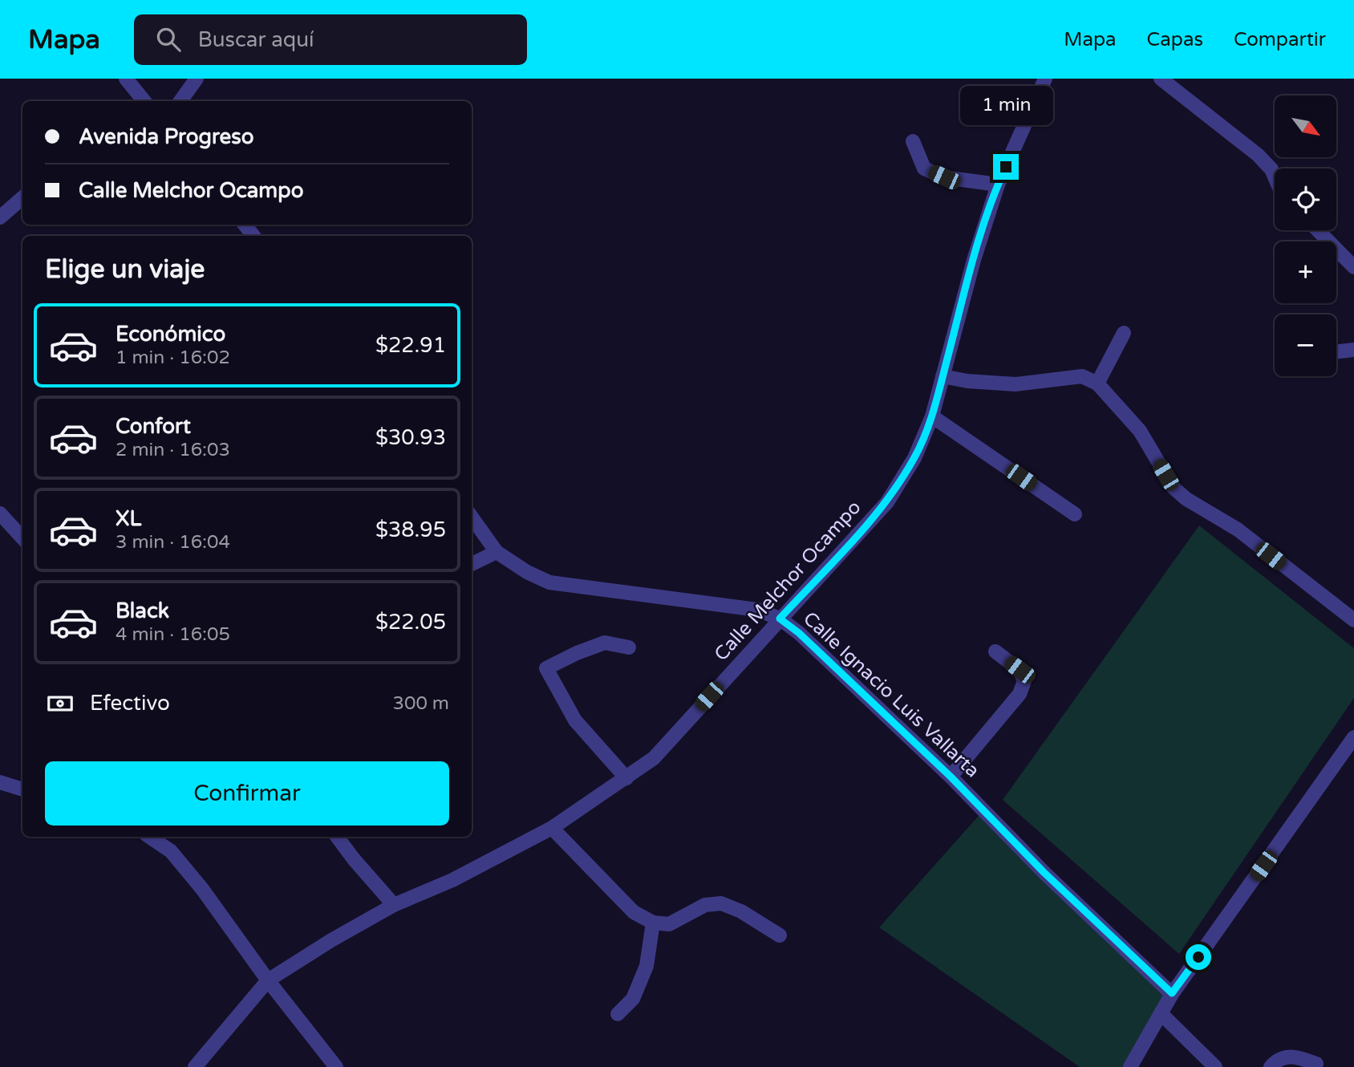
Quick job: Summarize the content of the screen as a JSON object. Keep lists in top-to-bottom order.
{
  "streets": {
    "street": ["Calle Melchor Ocampo", "Calle Ignacio Luis Vallarta"]
  },
  "crossings": [
    ["Calle Melchor Ocampo", "Calle Ignacio Luis Vallarta"]
  ],
  "north": "bottom right",
  "page": {
    "header": "Mapa",
    "search": "Buscar aquí",
    "nav": ["Mapa", "Capas", "Compartir"],
    "bubble": "1 min",
    "map_buttons": ["+", "−"],
    "banner": ["Avenida Progreso", "Calle Melchor Ocampo"],
    "heading": "Elige un viaje",
    "list": [
      {
        "name": "Económico",
        "note": "1 min · 16:02",
        "value": "$22.91"
      },
      {
        "name": "Confort",
        "note": "2 min · 16:03",
        "value": "$30.93"
      },
      {
        "name": "XL",
        "note": "3 min · 16:04",
        "value": "$38.95"
      },
      {
        "name": "Black",
        "note": "4 min · 16:05",
        "value": "$22.05"
      }
    ],
    "pay": ["Efectivo", "300 m"],
    "buttons": "Confirmar"
  }
}
